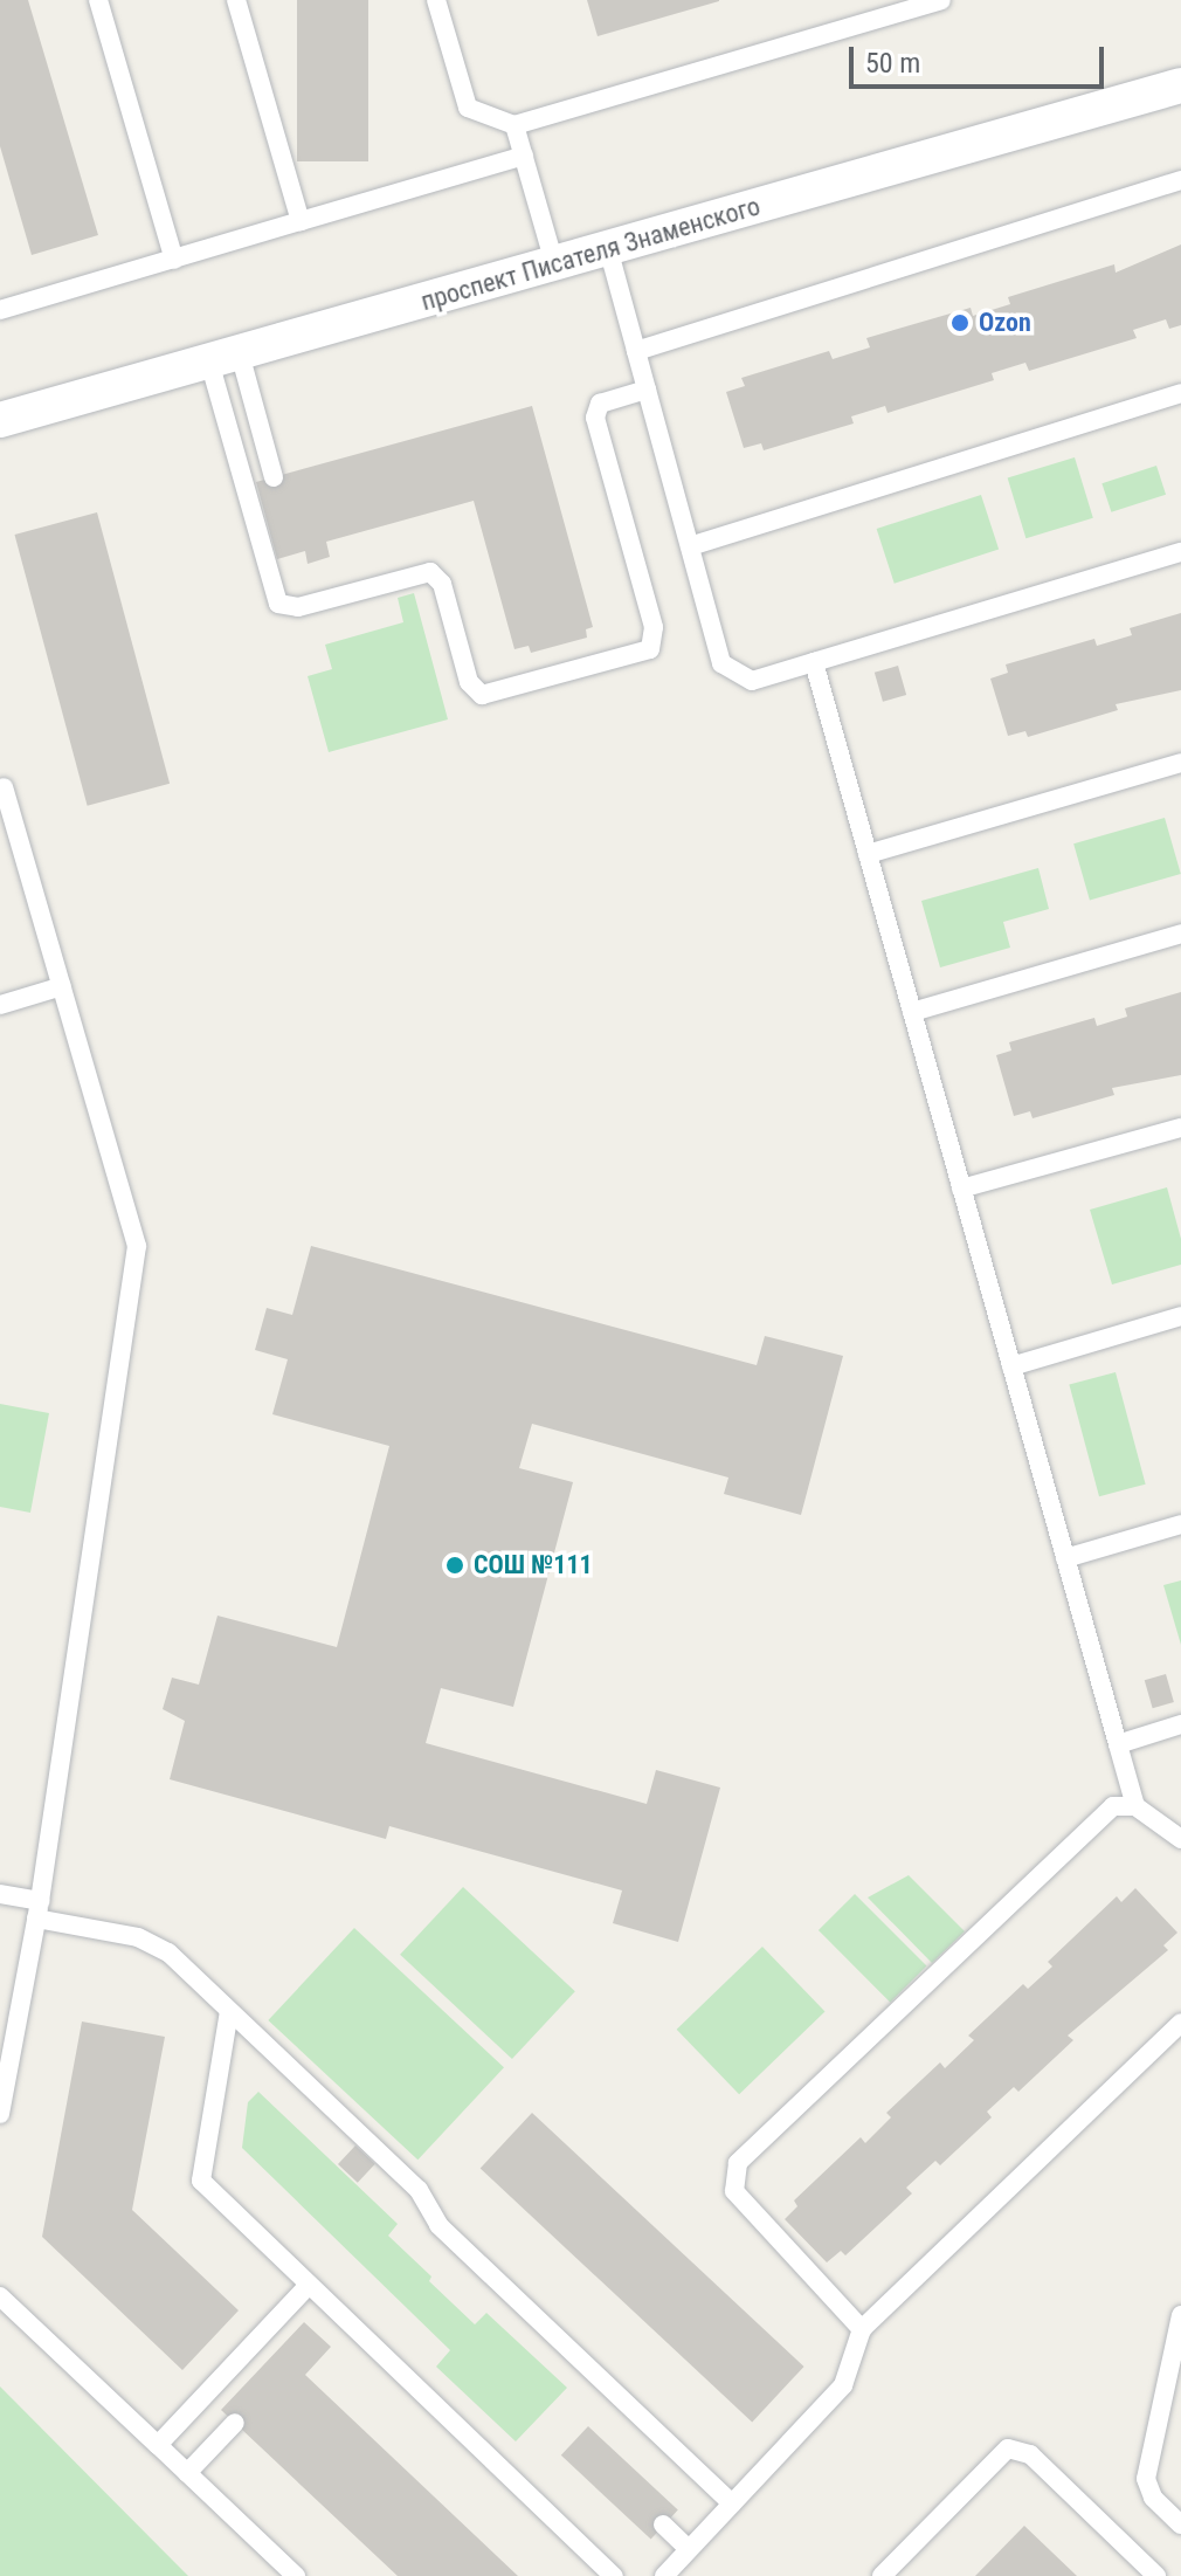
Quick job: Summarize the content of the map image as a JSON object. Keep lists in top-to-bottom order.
{
  "streets": {
    "street": ["проспект Писателя Знаменского"]
  },
  "places": ["Ozon", "СОШ №111"],
  "scale_bar": "50 m"
}
